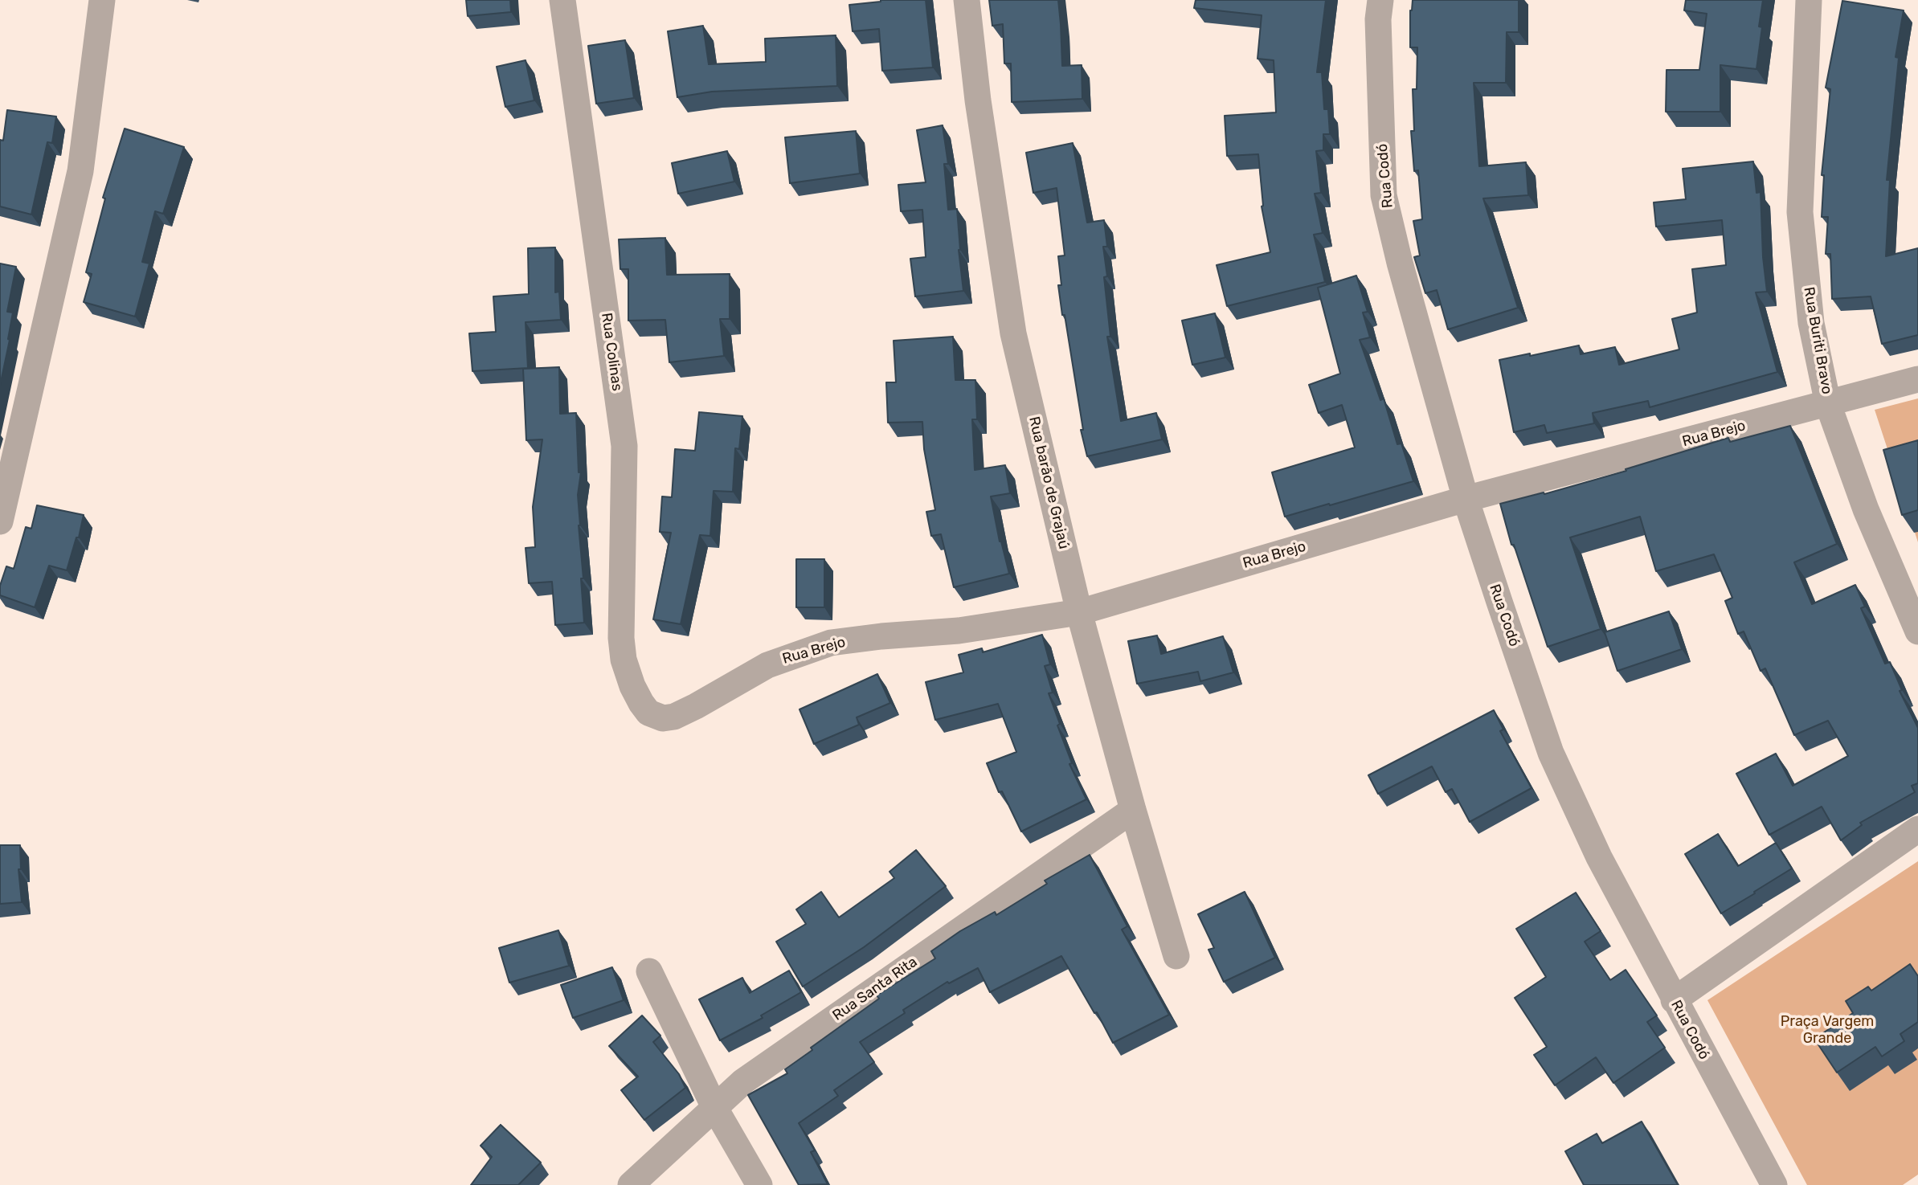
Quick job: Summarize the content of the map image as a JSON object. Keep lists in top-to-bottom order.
{
  "streets": {
    "street": [
      "Rua Codó",
      "Rua Buriti Bravo",
      "Rua Colinas",
      "Rua Brejo",
      "Rua barão de Grajaú",
      "Rua Santa Rita"
    ]
  },
  "crossings": [
    ["Rua Codó", "Rua Brejo"],
    ["Rua Buriti Bravo", "Rua Brejo"],
    ["Rua Colinas", "Rua Brejo"],
    ["Rua Brejo", "Rua barão de Grajaú"],
    ["Rua barão de Grajaú", "Rua Santa Rita"]
  ],
  "parks": ["Praça Vargem Grande"]
}
